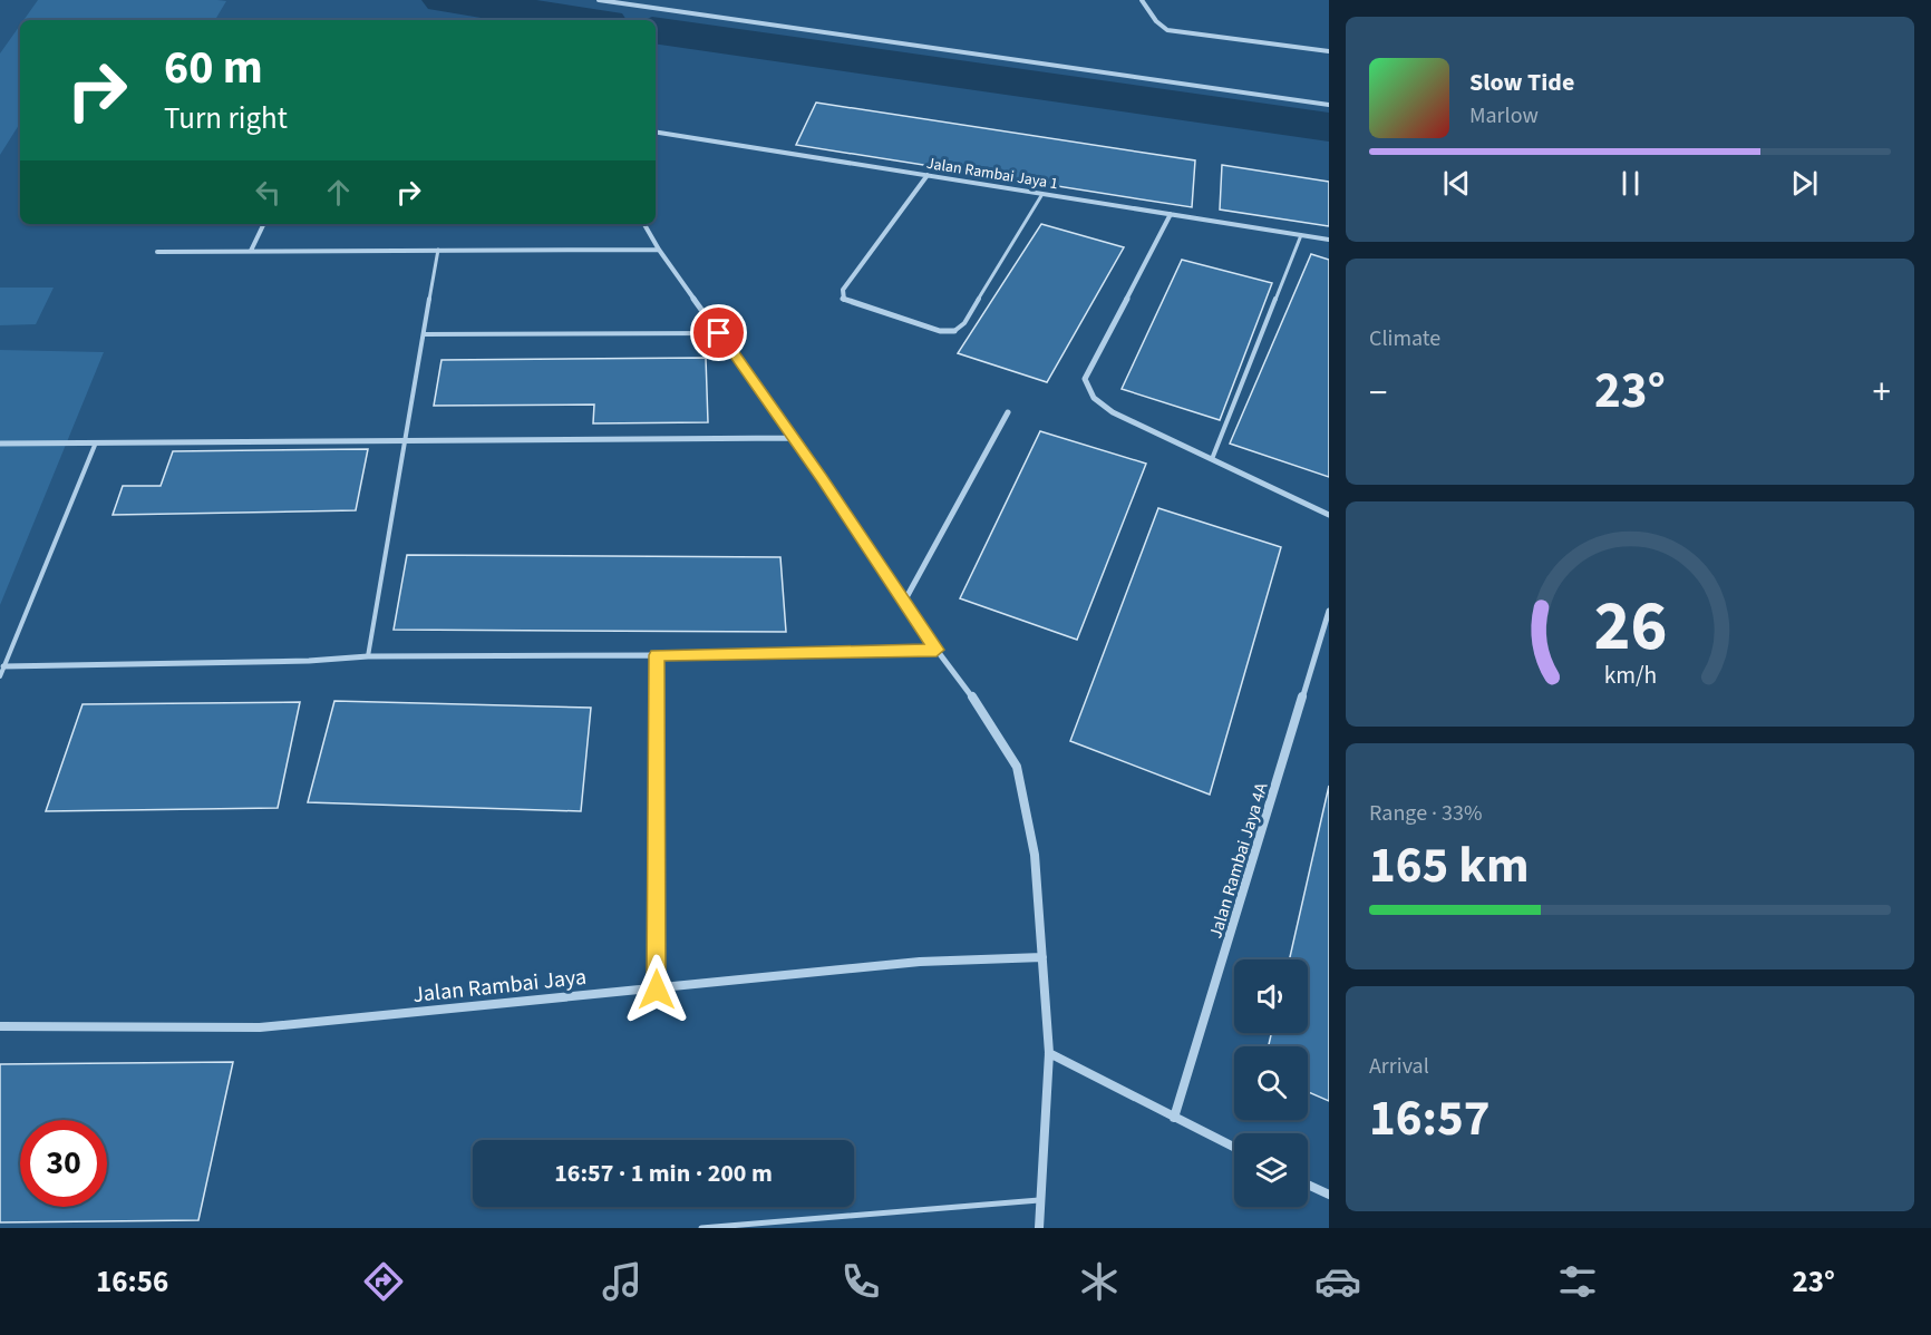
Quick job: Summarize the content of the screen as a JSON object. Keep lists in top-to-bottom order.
{
  "streets": {
    "street": ["Jalan Rambai Jaya 1", "Jalan Rambai Jaya 4A", "Jalan Rambai Jaya"]
  },
  "page": {
    "turn": ["60 m", "Turn right"],
    "song": ["Slow Tide", "Marlow"],
    "tile": [
      "Climate",
      ["Range · 33%", "165 km"],
      ["Arrival", "16:57"]
    ],
    "heat": ["−", "23°", "+"],
    "limit": "30",
    "trip": "16:57 · 1 min · 200 m",
    "tabs": ["16:56", "23°"],
    "gauge": ["26", "km/h"]
  }
}
